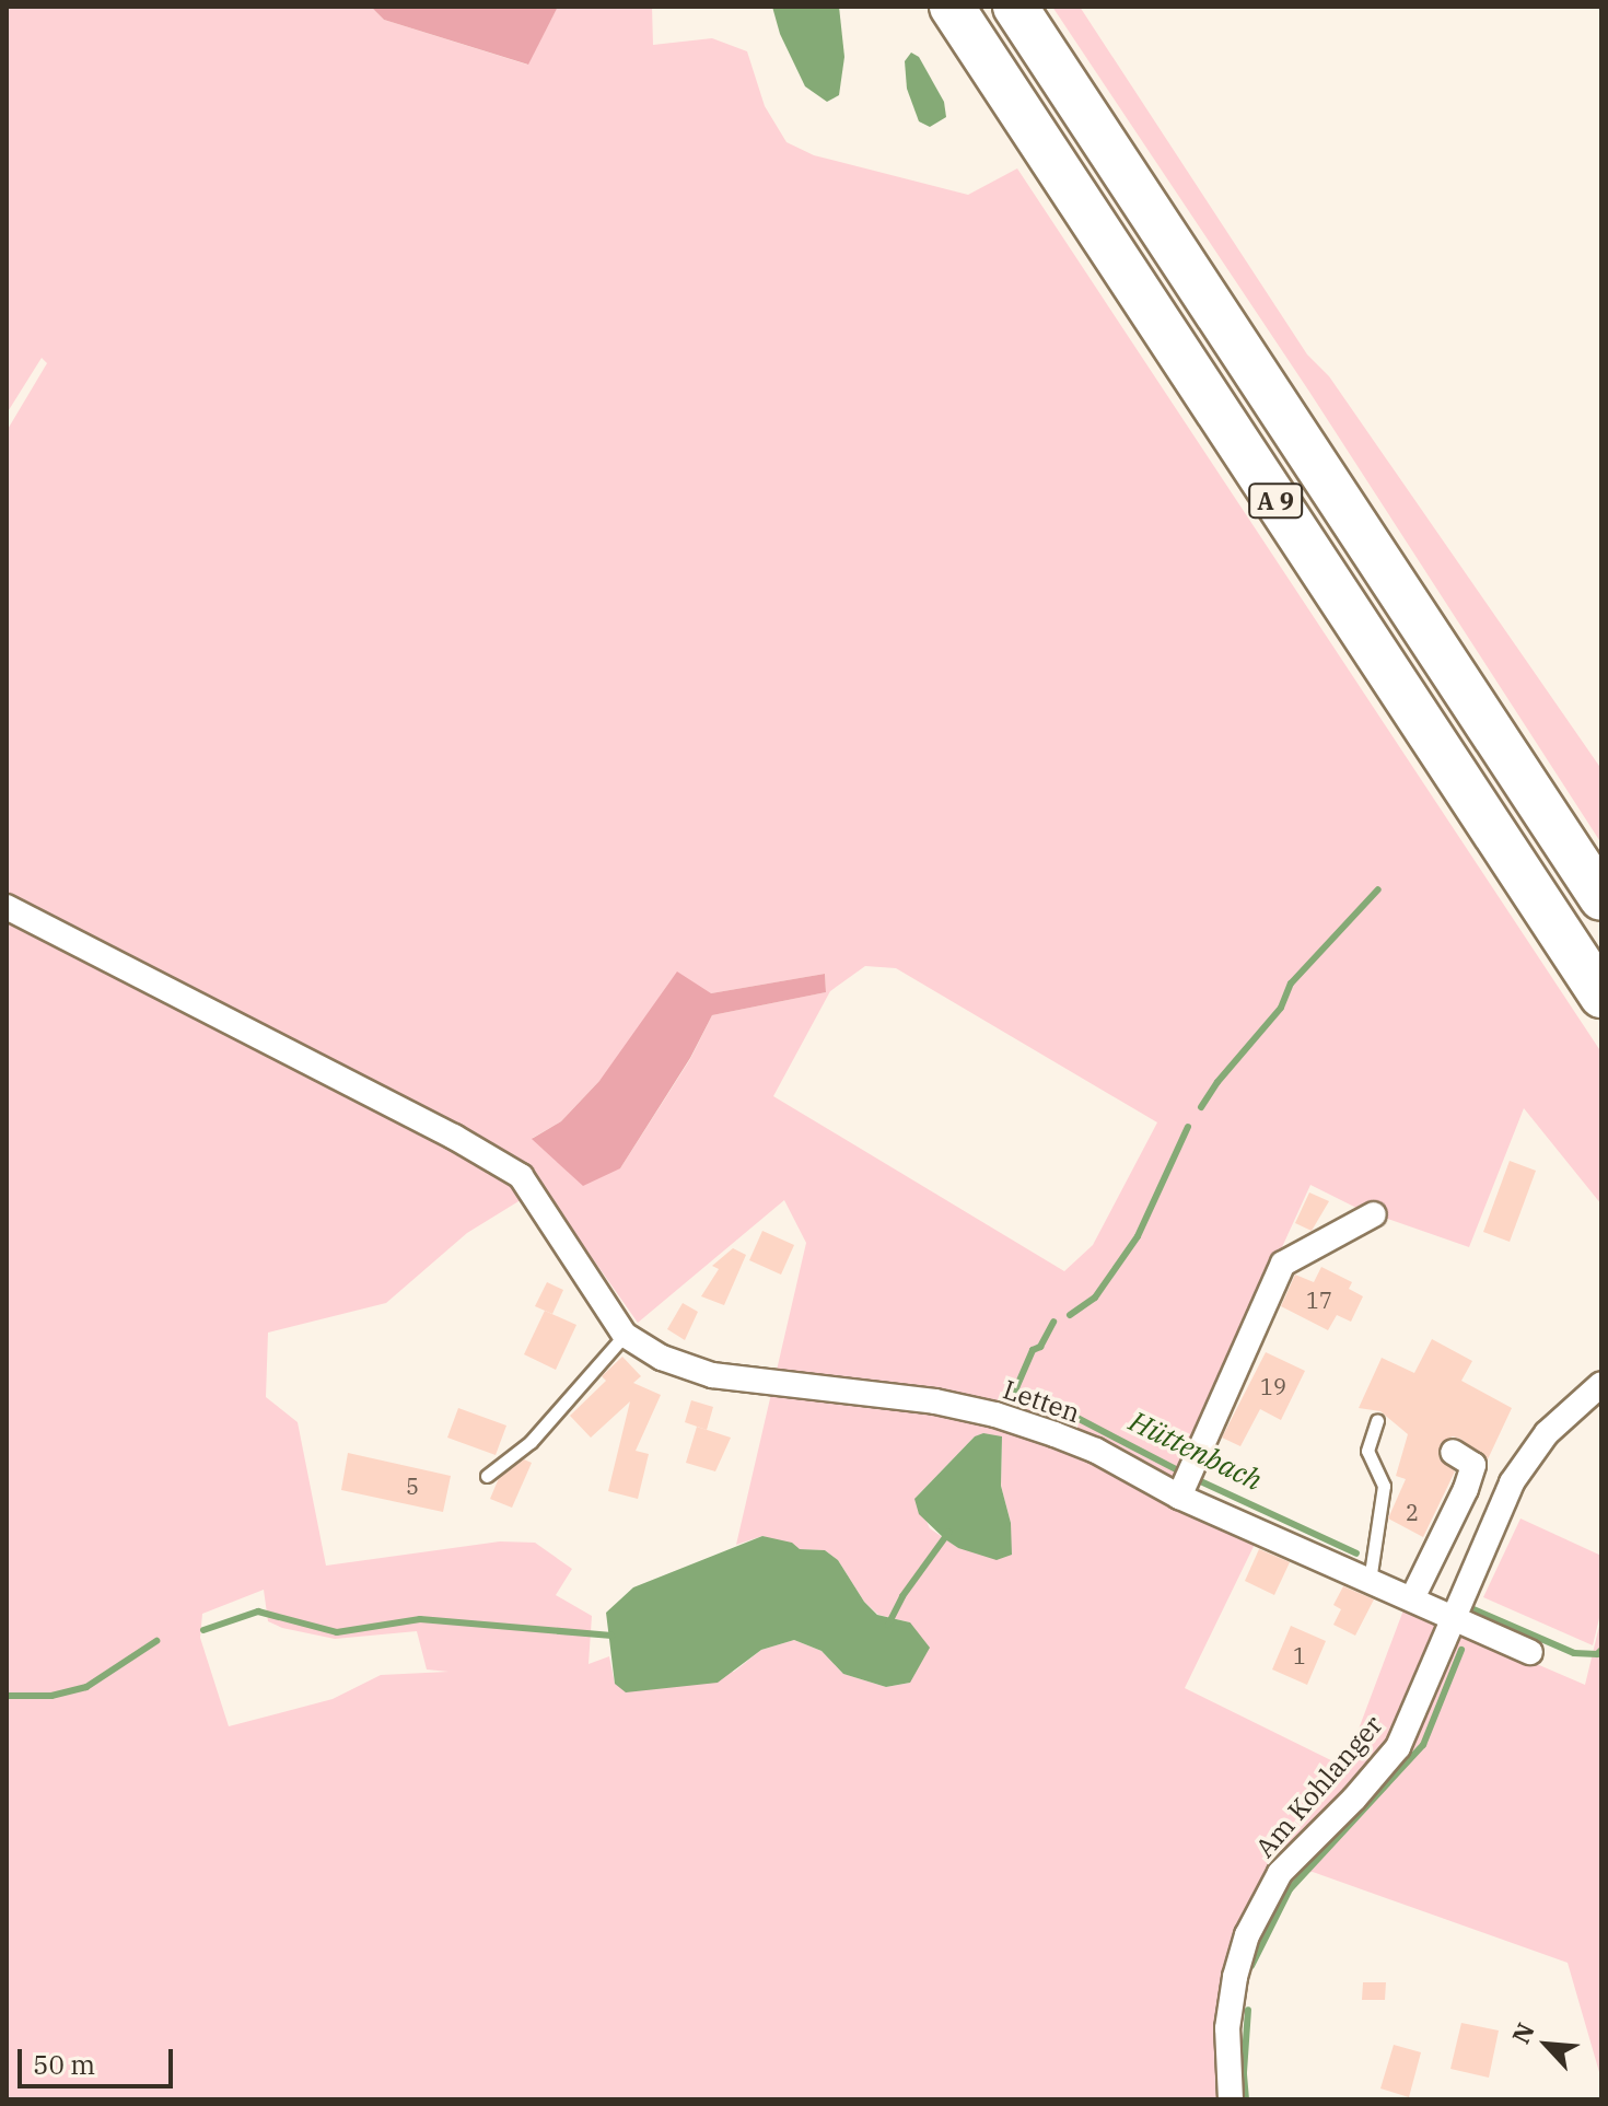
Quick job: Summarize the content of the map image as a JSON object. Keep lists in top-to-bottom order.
{
  "streets": {
    "highway": ["A 9"],
    "street": ["Letten", "Am Kohlanger"]
  },
  "crossings": [
    ["Letten", "Am Kohlanger"]
  ],
  "water": ["Hüttenbach"],
  "house_numbers": [
    "17",
    "19",
    "5",
    "2",
    "1"
  ],
  "scale_bar": "50 m",
  "north": "top left"
}
